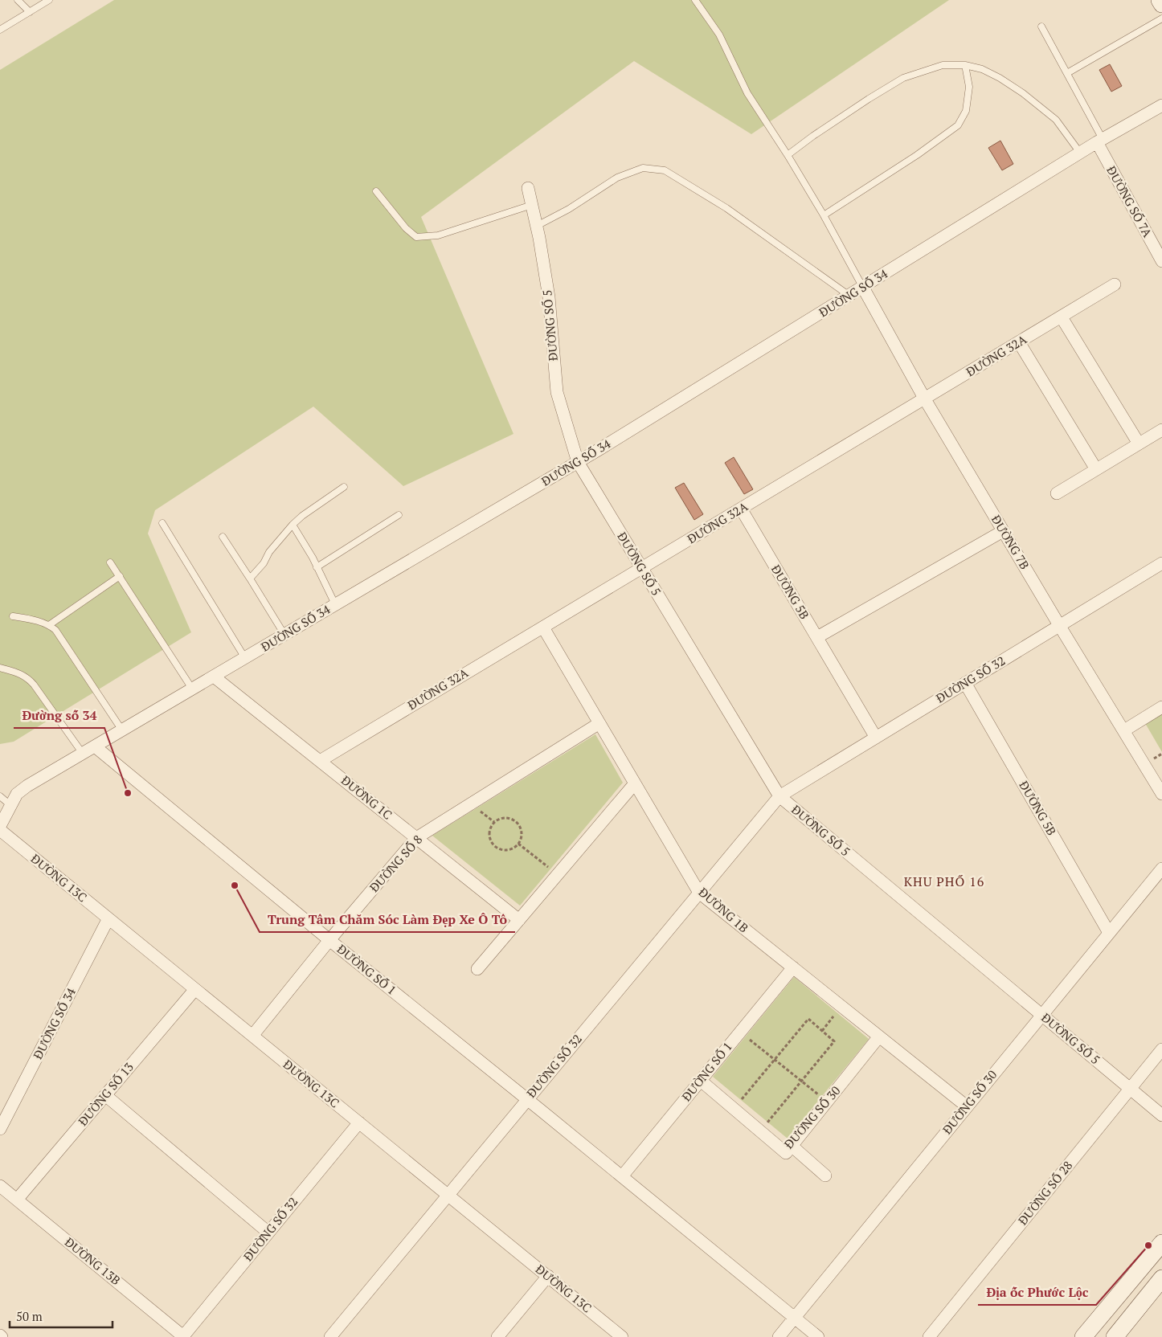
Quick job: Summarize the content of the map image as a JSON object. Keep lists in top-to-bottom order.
{
  "streets": {
    "street": [
      "ĐƯỜNG SỐ 7A",
      "ĐƯỜNG SỐ 34",
      "ĐƯỜNG SỐ 5",
      "ĐƯỜNG 32A",
      "ĐƯỜNG 7B",
      "ĐƯỜNG 5B",
      "ĐƯỜNG SỐ 32",
      "ĐƯỜNG 1C",
      "ĐƯỜNG SỐ 8",
      "ĐƯỜNG 13C",
      "ĐƯỜNG 1B",
      "ĐƯỜNG SỐ 1",
      "ĐƯỜNG SỐ 13",
      "ĐƯỜNG SỐ 30",
      "ĐƯỜNG SỐ 28",
      "ĐƯỜNG 13B"
    ]
  },
  "crossings": [
    ["ĐƯỜNG SỐ 7A", "ĐƯỜNG SỐ 34"],
    ["ĐƯỜNG SỐ 34", "ĐƯỜNG SỐ 5"],
    ["ĐƯỜNG SỐ 34", "ĐƯỜNG 7B"],
    ["ĐƯỜNG SỐ 34", "ĐƯỜNG 1C"],
    ["ĐƯỜNG SỐ 34", "ĐƯỜNG 13C"],
    ["ĐƯỜNG SỐ 34", "ĐƯỜNG SỐ 1"],
    ["ĐƯỜNG SỐ 5", "ĐƯỜNG 32A"],
    ["ĐƯỜNG SỐ 5", "ĐƯỜNG SỐ 32"],
    ["ĐƯỜNG SỐ 5", "ĐƯỜNG SỐ 30"],
    ["ĐƯỜNG SỐ 5", "ĐƯỜNG SỐ 28"],
    ["ĐƯỜNG 32A", "ĐƯỜNG 7B"],
    ["ĐƯỜNG 32A", "ĐƯỜNG 5B"],
    ["ĐƯỜNG 32A", "ĐƯỜNG 1C"],
    ["ĐƯỜNG 32A", "ĐƯỜNG 1B"],
    ["ĐƯỜNG 7B", "ĐƯỜNG SỐ 32"],
    ["ĐƯỜNG 5B", "ĐƯỜNG SỐ 32"],
    ["ĐƯỜNG 5B", "ĐƯỜNG SỐ 30"],
    ["ĐƯỜNG SỐ 32", "ĐƯỜNG 13C"],
    ["ĐƯỜNG SỐ 32", "ĐƯỜNG 1B"],
    ["ĐƯỜNG SỐ 32", "ĐƯỜNG SỐ 1"],
    ["ĐƯỜNG SỐ 32", "ĐƯỜNG 13B"],
    ["ĐƯỜNG 1C", "ĐƯỜNG SỐ 8"],
    ["ĐƯỜNG SỐ 8", "ĐƯỜNG 13C"],
    ["ĐƯỜNG SỐ 8", "ĐƯỜNG 1B"],
    ["ĐƯỜNG SỐ 8", "ĐƯỜNG SỐ 1"],
    ["ĐƯỜNG 13C", "ĐƯỜNG SỐ 13"],
    ["ĐƯỜNG 1B", "ĐƯỜNG SỐ 1"],
    ["ĐƯỜNG 1B", "ĐƯỜNG SỐ 30"],
    ["ĐƯỜNG SỐ 1", "ĐƯỜNG SỐ 30"],
    ["ĐƯỜNG SỐ 13", "ĐƯỜNG 13B"]
  ],
  "districts": ["KHU PHỐ 16"],
  "places": ["Đường số 34", "Trung Tâm Chăm Sóc Làm Đẹp Xe Ô Tô", "Địa ốc Phước Lộc"],
  "scale_bar": "50 m"
}
